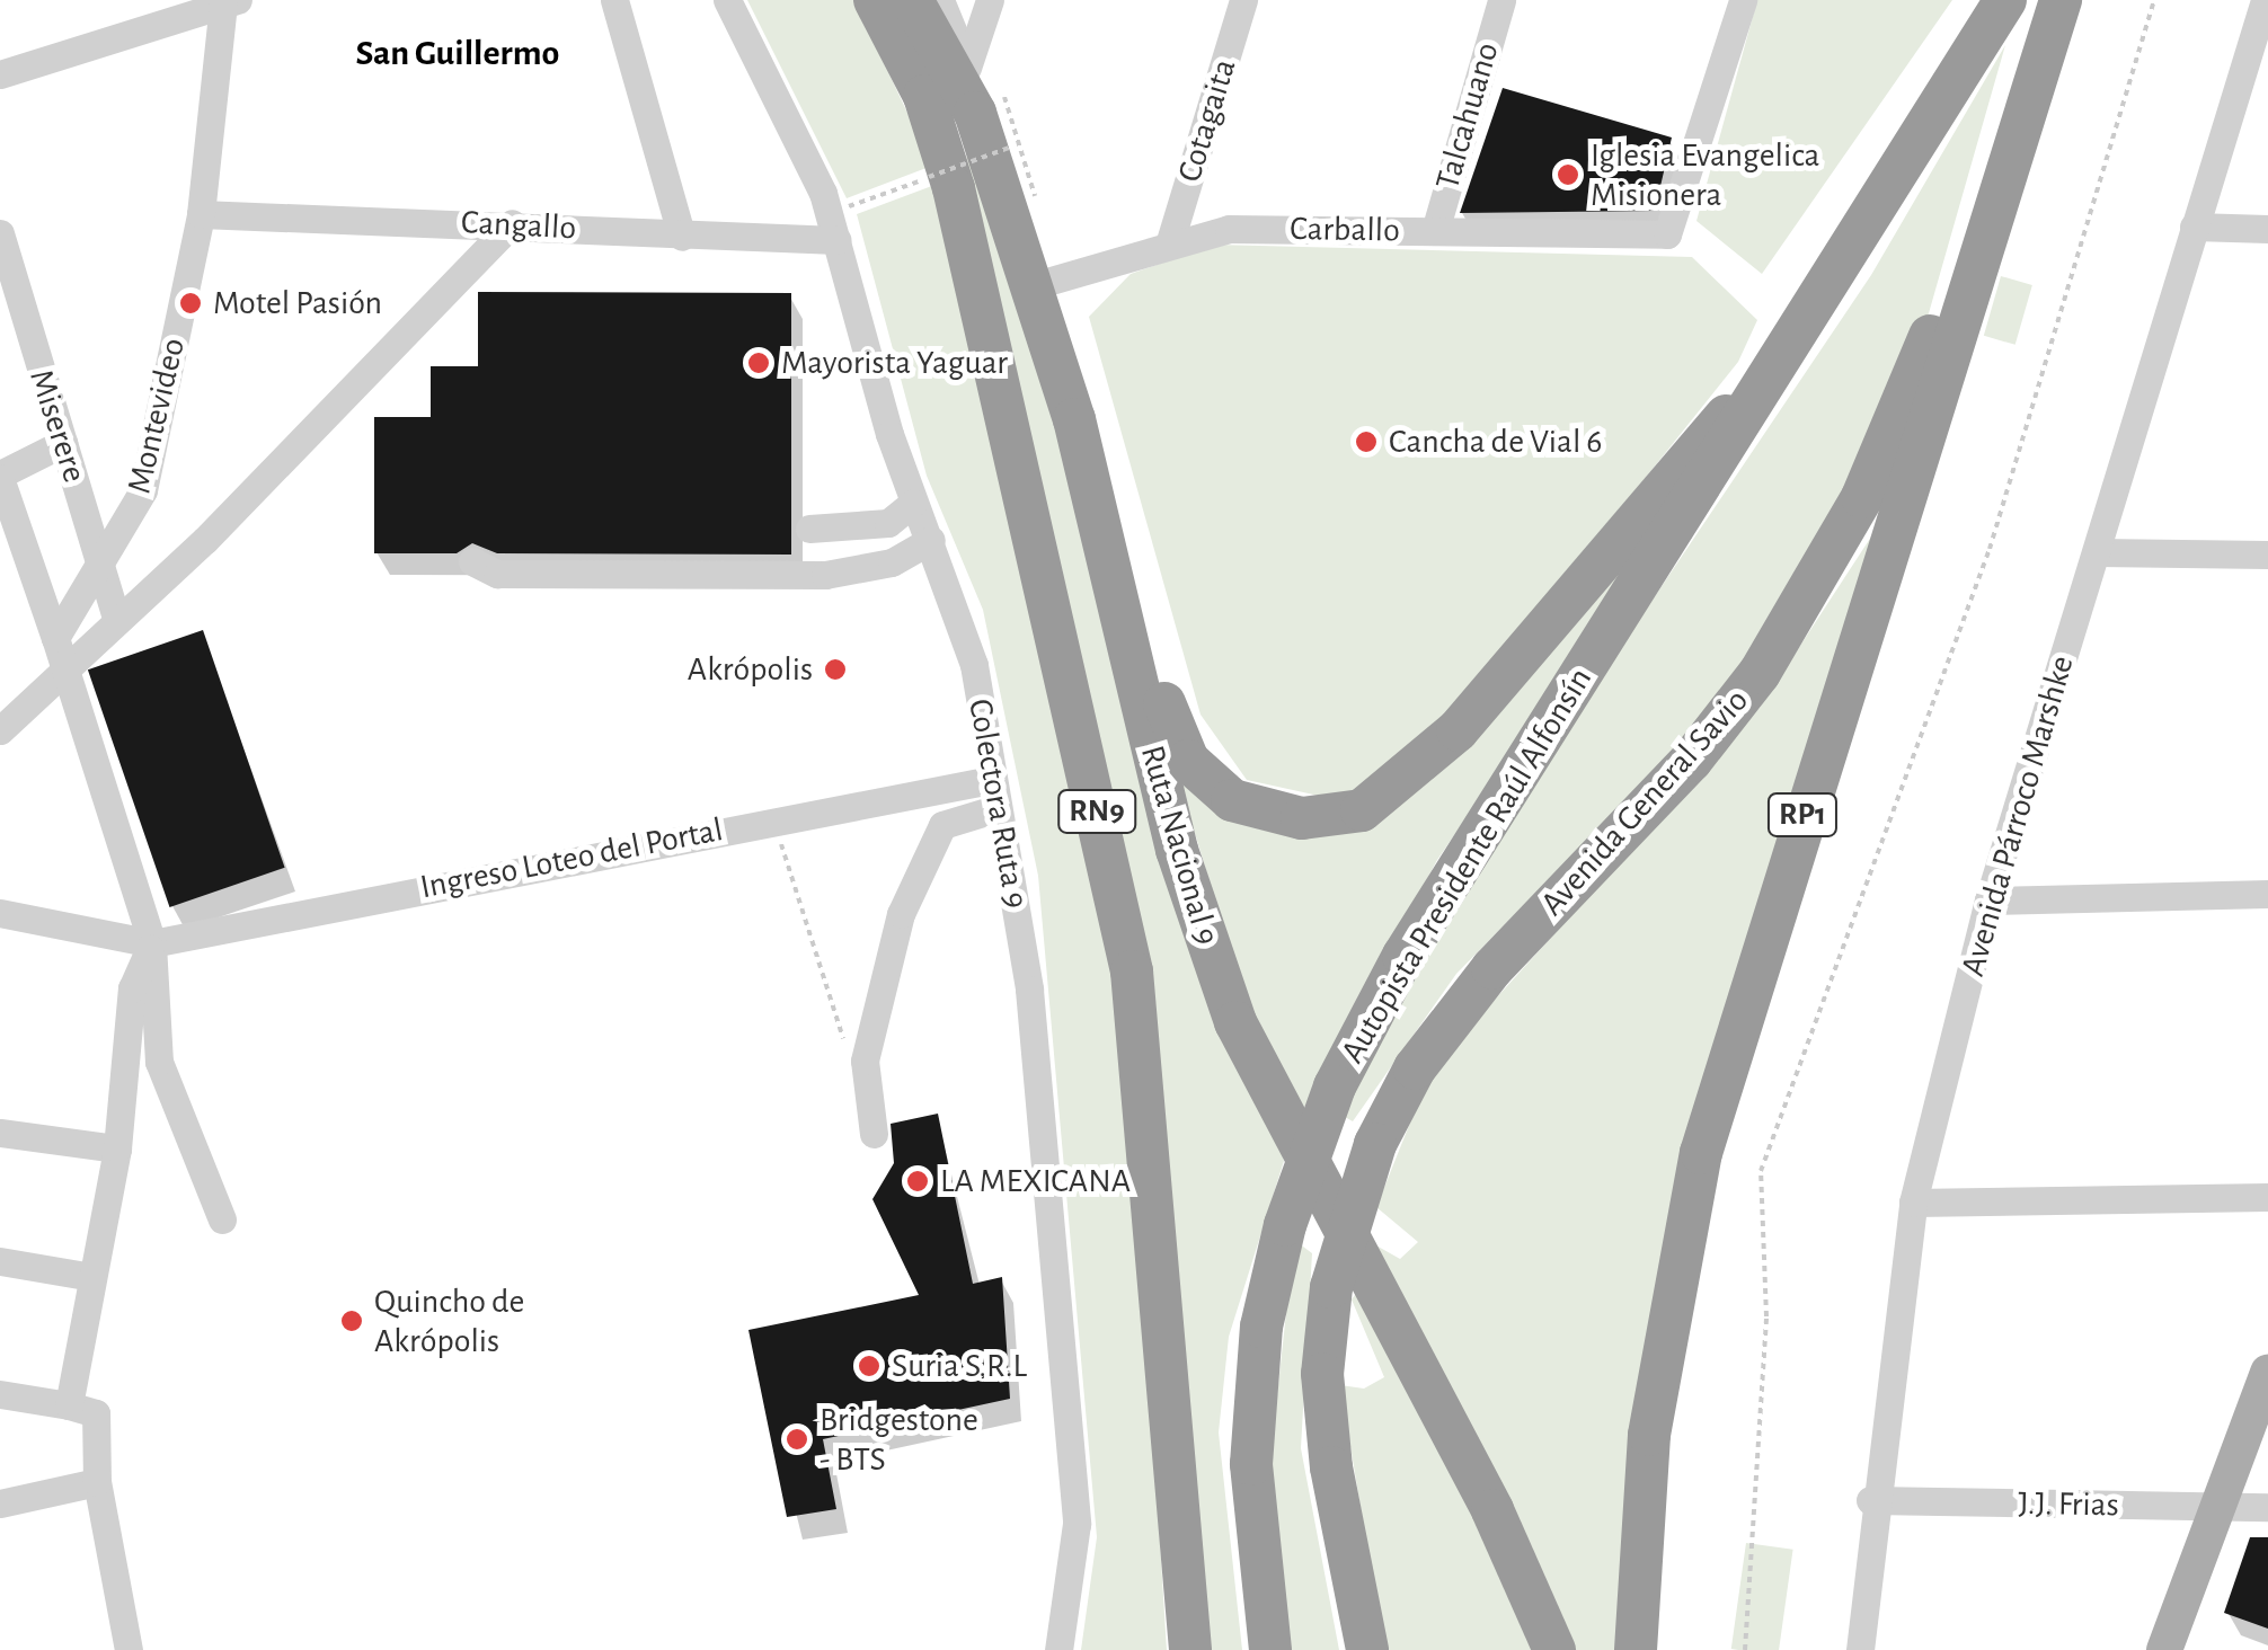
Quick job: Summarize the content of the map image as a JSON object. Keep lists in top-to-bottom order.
{
  "streets": {
    "highway": [
      "Avenida General Savio",
      "RN9",
      "RP1",
      "Ruta Nacional 9",
      "Autopista Presidente Raúl Alfonsín"
    ],
    "street": [
      "Talcahuano",
      "Cotagaita",
      "Cangallo",
      "Carballo",
      "Montevideo",
      "Miserere",
      "Colectora Ruta 9",
      "Avenida Párroco Marshke",
      "Ingreso Loteo del Portal",
      "J.J. Frias"
    ]
  },
  "crossings": [
    ["Talcahuano", "Carballo"],
    ["Cotagaita", "Carballo"],
    ["Cangallo", "Montevideo"],
    ["Cangallo", "Colectora Ruta 9"],
    ["Carballo", "Ruta Nacional 9"],
    ["Montevideo", "Miserere"],
    ["Colectora Ruta 9", "Ingreso Loteo del Portal"],
    ["Avenida Párroco Marshke", "J.J. Frias"]
  ],
  "districts": ["San Guillermo"],
  "places": [
    "Iglesia Evangelica Misionera",
    "Motel Pasión",
    "Mayorista Yaguar",
    "Cancha de Vial 6",
    "Akrópolis",
    "LA MEXICANA",
    "Quincho de Akrópolis",
    "Suria S.R.L",
    "Bridgestone - BTS"
  ]
}
